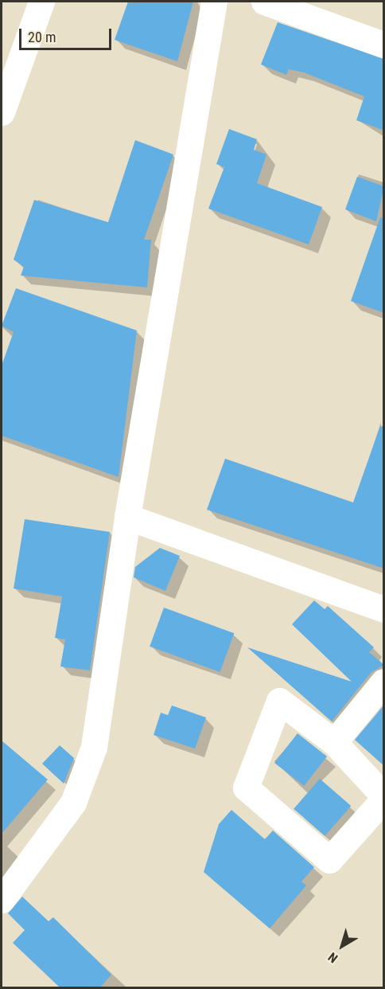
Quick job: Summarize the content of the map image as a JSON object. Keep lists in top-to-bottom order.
{
  "scale_bar": "20 m",
  "north": "bottom left"
}
